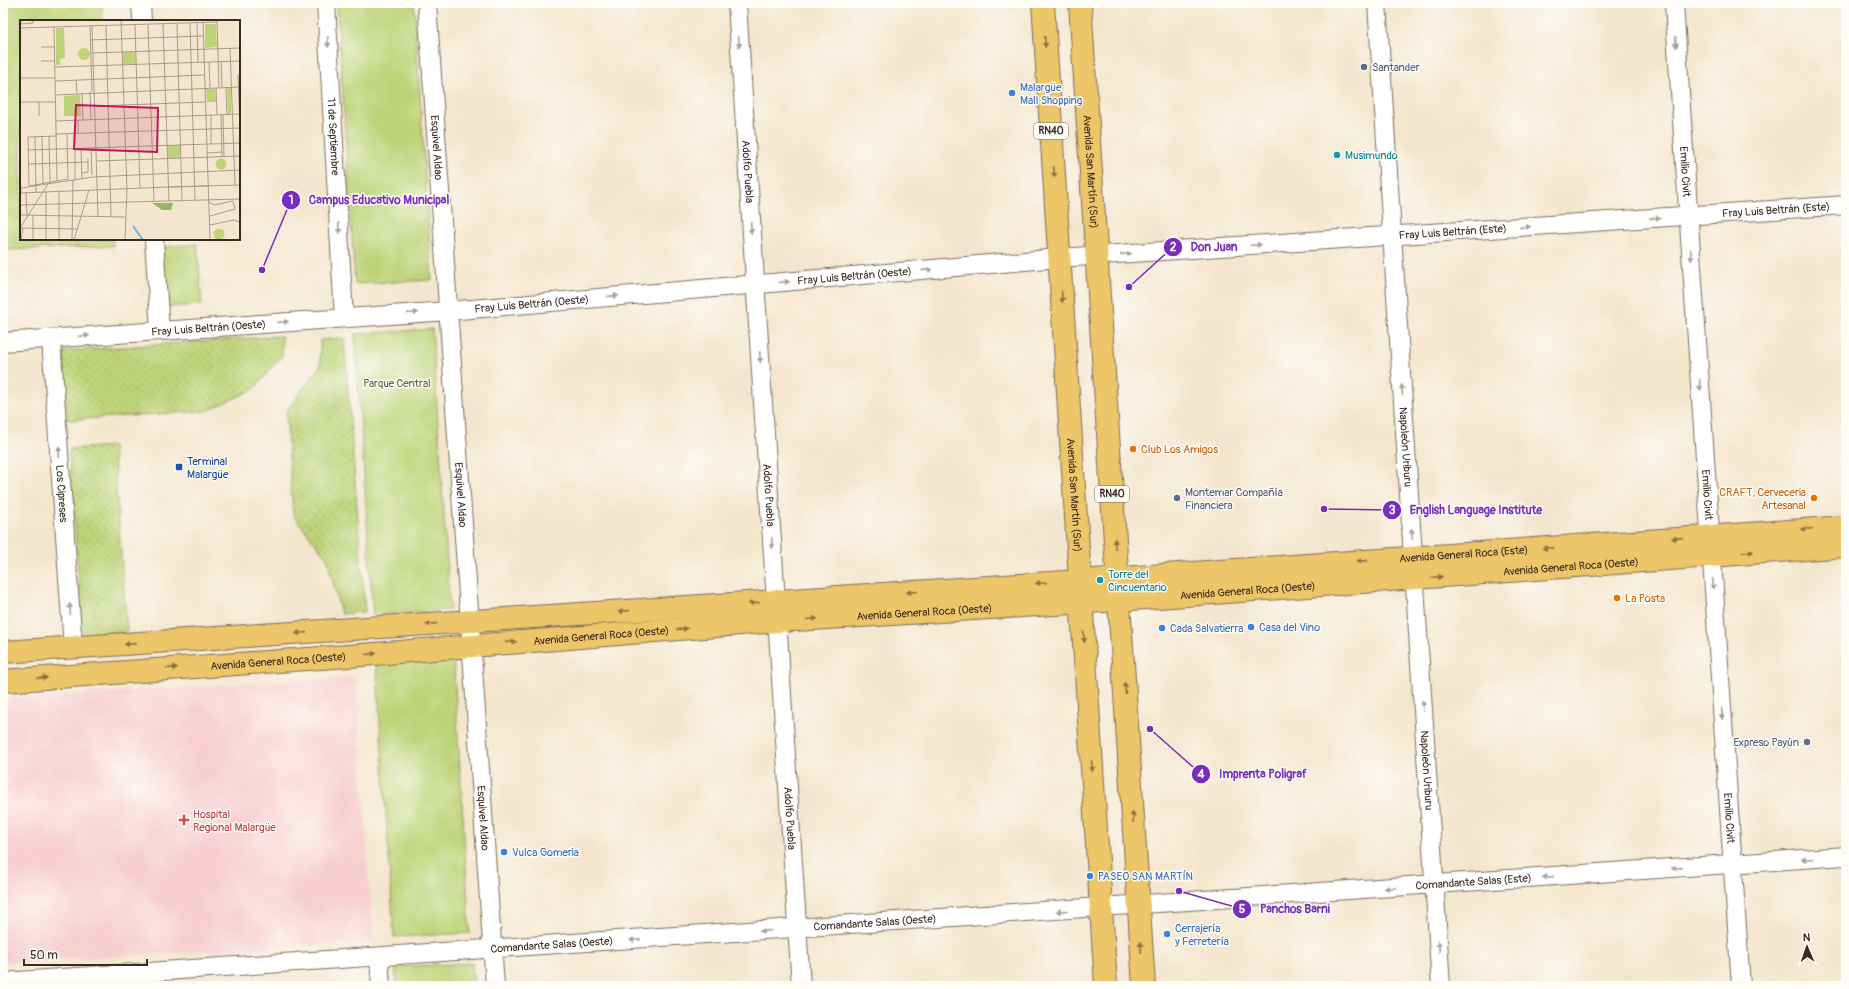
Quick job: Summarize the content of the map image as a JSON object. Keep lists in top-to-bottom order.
{
  "streets": {
    "main road": [
      "RN40",
      "Avenida San Martín (Sur)",
      "Avenida General Roca (Este)",
      "Avenida General Roca (Oeste)"
    ],
    "street": [
      "11 de Septiembre",
      "Esquivel Aldao",
      "Adolfo Puebla",
      "Emilio Civit",
      "Fray Luis Beltrán (Este)",
      "Fray Luis Beltrán (Oeste)",
      "Napoleón Uriburu",
      "Los Cipreses",
      "Comandante Salas (Este)",
      "Comandante Salas (Oeste)"
    ]
  },
  "crossings": [
    ["11 de Septiembre", "Fray Luis Beltrán (Oeste)"],
    ["Esquivel Aldao", "Fray Luis Beltrán (Oeste)"],
    ["Esquivel Aldao", "Avenida General Roca (Oeste)"],
    ["Esquivel Aldao", "Comandante Salas (Oeste)"],
    ["Adolfo Puebla", "Fray Luis Beltrán (Oeste)"],
    ["Adolfo Puebla", "Avenida General Roca (Oeste)"],
    ["Adolfo Puebla", "Comandante Salas (Oeste)"],
    ["Avenida San Martín (Sur)", "Fray Luis Beltrán (Este)"],
    ["Avenida San Martín (Sur)", "Fray Luis Beltrán (Oeste)"],
    ["Avenida San Martín (Sur)", "Avenida General Roca (Este)"],
    ["Avenida San Martín (Sur)", "Avenida General Roca (Oeste)"],
    ["Avenida San Martín (Sur)", "Comandante Salas (Este)"],
    ["Avenida San Martín (Sur)", "Comandante Salas (Oeste)"],
    ["Emilio Civit", "Fray Luis Beltrán (Este)"],
    ["Emilio Civit", "Avenida General Roca (Este)"],
    ["Emilio Civit", "Avenida General Roca (Oeste)"],
    ["Emilio Civit", "Comandante Salas (Este)"],
    ["Fray Luis Beltrán (Este)", "Fray Luis Beltrán (Oeste)"],
    ["Fray Luis Beltrán (Este)", "Napoleón Uriburu"],
    ["Fray Luis Beltrán (Oeste)", "Los Cipreses"],
    ["Napoleón Uriburu", "Avenida General Roca (Este)"],
    ["Napoleón Uriburu", "Avenida General Roca (Oeste)"],
    ["Napoleón Uriburu", "Comandante Salas (Este)"],
    ["Los Cipreses", "Avenida General Roca (Oeste)"],
    ["Avenida General Roca (Este)", "Avenida General Roca (Oeste)"],
    ["Comandante Salas (Este)", "Comandante Salas (Oeste)"]
  ],
  "one_way": [
    "11 de Septiembre",
    "Adolfo Puebla",
    "Emilio Civit",
    "Fray Luis Beltrán (Este)",
    "Fray Luis Beltrán (Oeste)",
    "Napoleón Uriburu",
    "Los Cipreses",
    "Avenida General Roca (Este)",
    "Comandante Salas (Este)",
    "Comandante Salas (Oeste)"
  ],
  "parks": ["Parque Central"],
  "places": {
    "other": [
      "Santander",
      "Malargüe Mall Shopping",
      "Musimundo",
      "Campus Educativo Municipal",
      "Don Juan",
      "Club Los Amigos",
      "Montemar Compañía Financiera",
      "CRAFT, Cerveceria Artesanal",
      "English Language Institute",
      "Torre del Cincuentario",
      "La Posta",
      "Casa del Vino",
      "Cada Salvatierra",
      "Imprenta Poligraf",
      "Expreso Payún",
      "Vulca Gomeria",
      "PASEO SAN MARTÍN",
      "Panchos Barni",
      "Cerrajería y Ferretería"
    ],
    "transit": ["Terminal Malargüe"],
    "health": ["Hospital Regional Malargüe"]
  },
  "scale_bar": "50 m",
  "north": "top"
}
